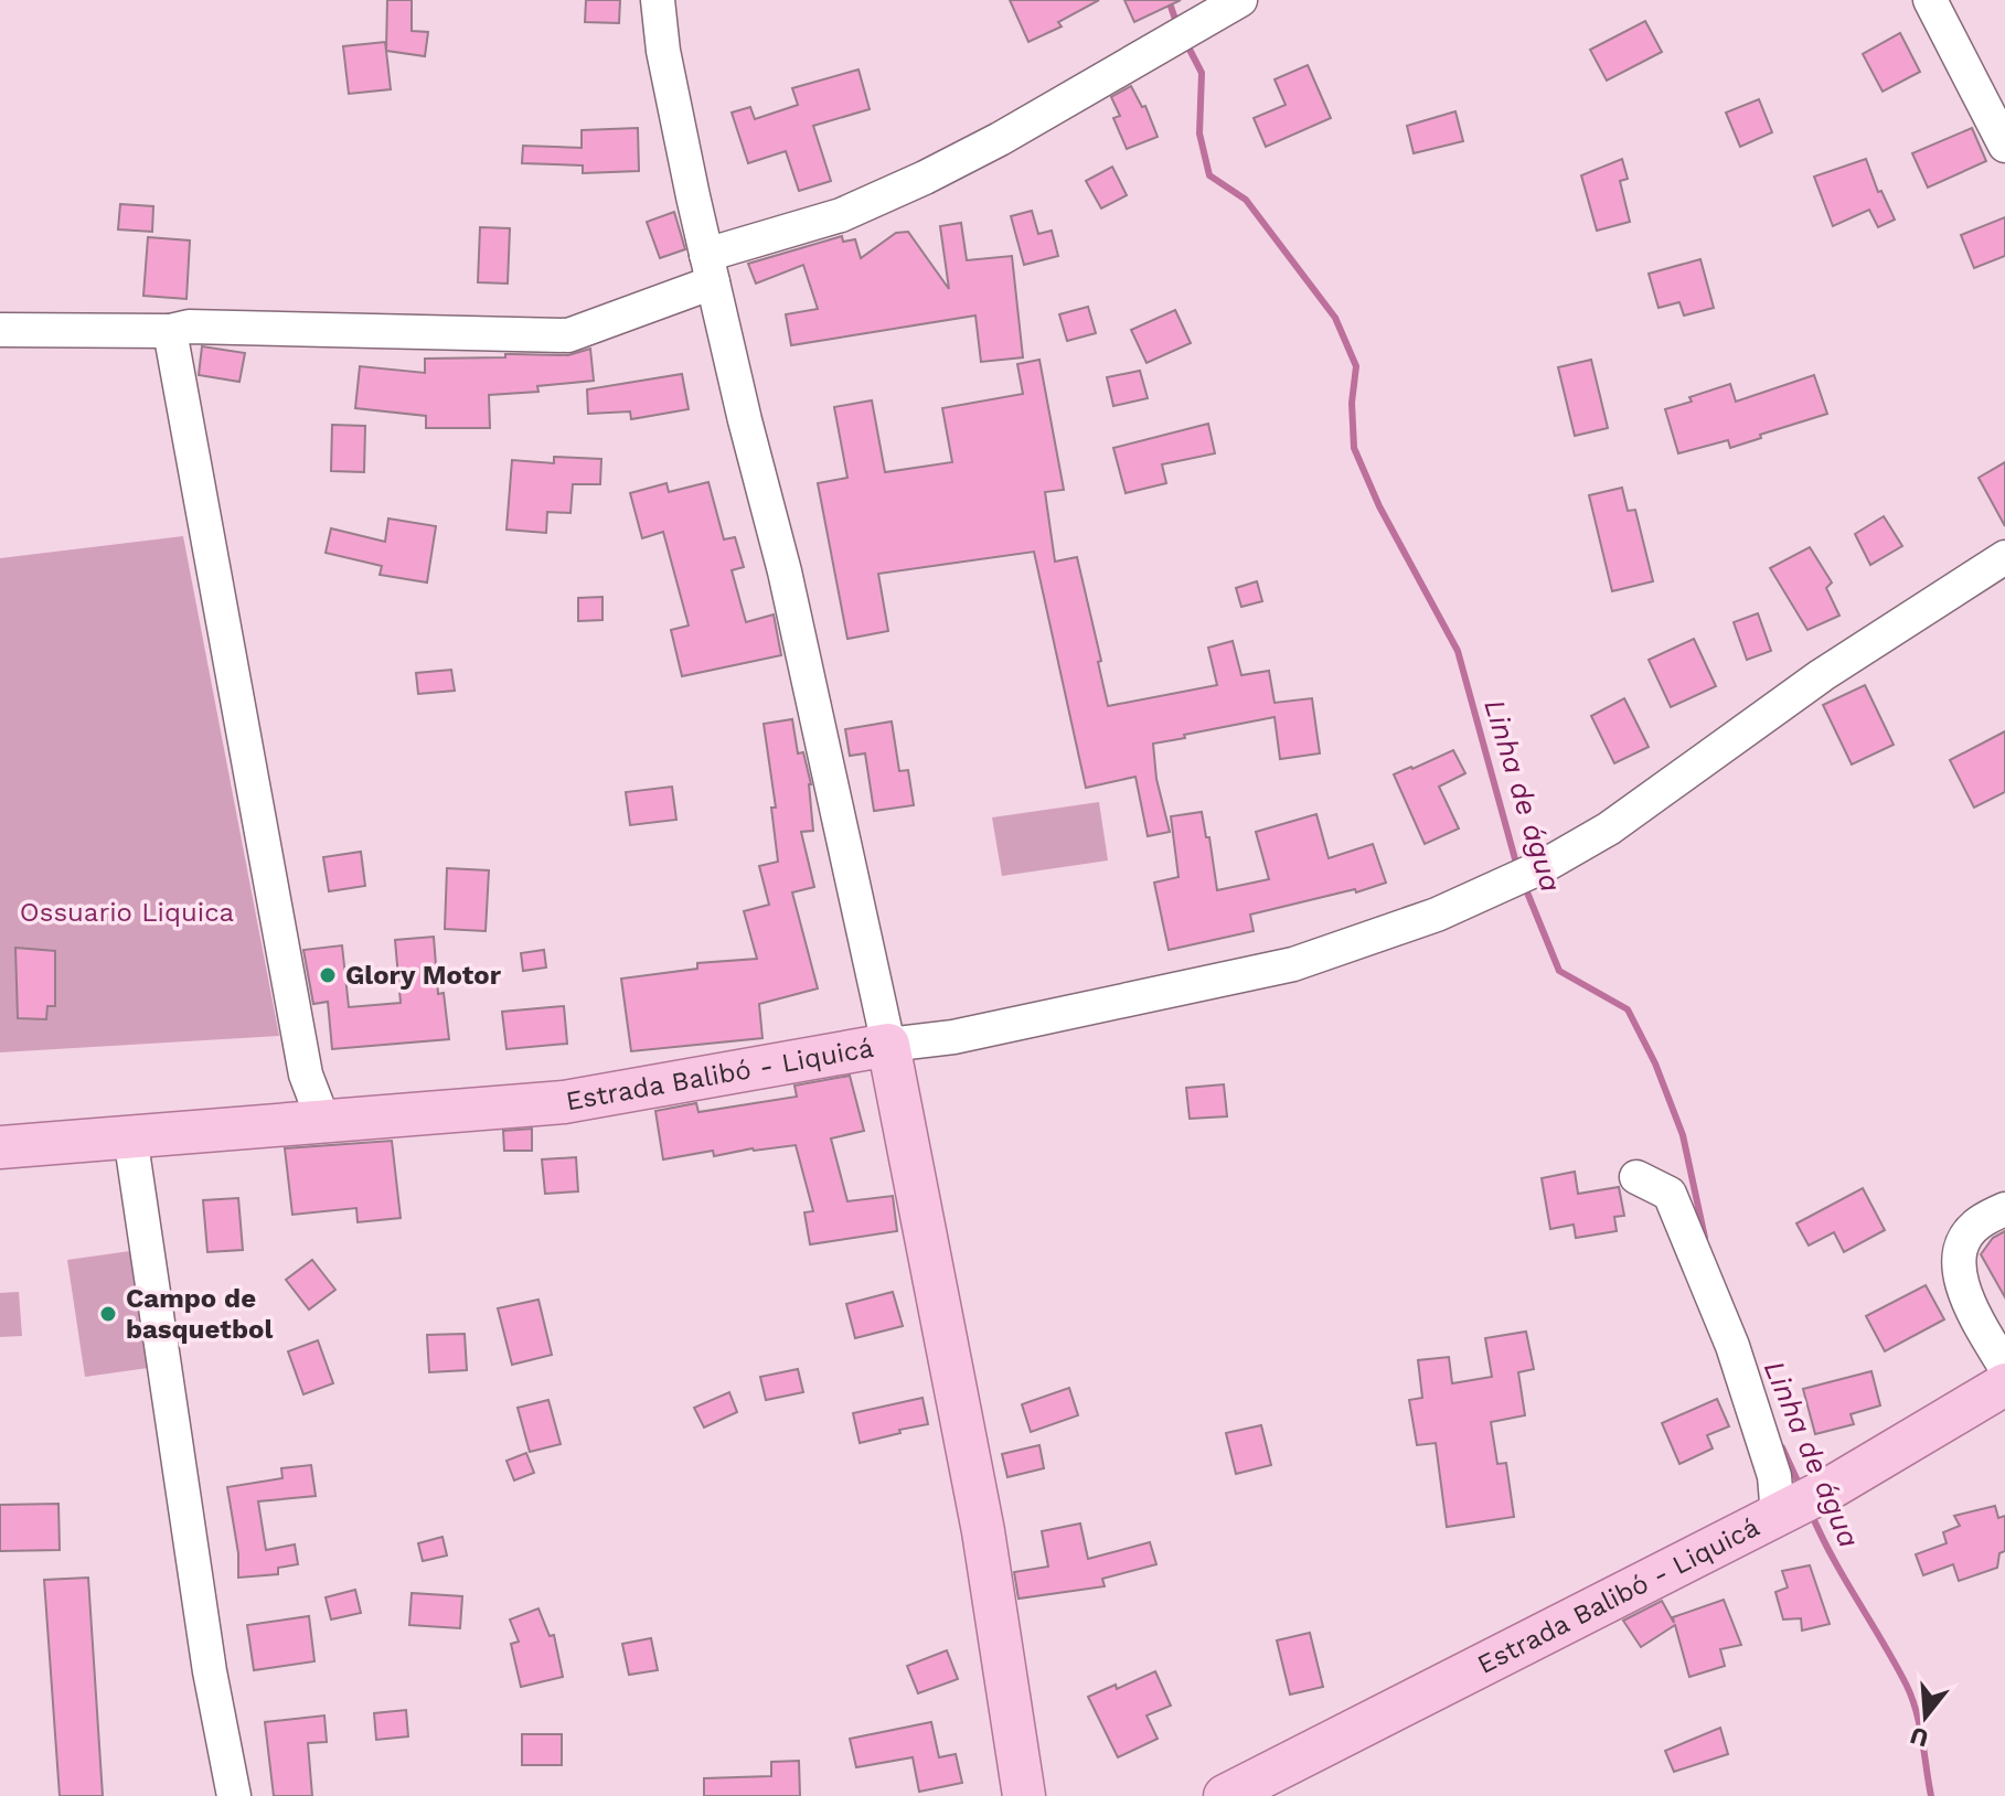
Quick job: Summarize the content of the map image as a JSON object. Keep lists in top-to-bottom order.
{
  "streets": {
    "main road": ["Estrada Balibó - Liquicá"]
  },
  "water": ["Linha de água"],
  "parks": ["Ossuario Liquica"],
  "places": ["Glory Motor", "Campo de basquetbol"],
  "north": "bottom"
}
